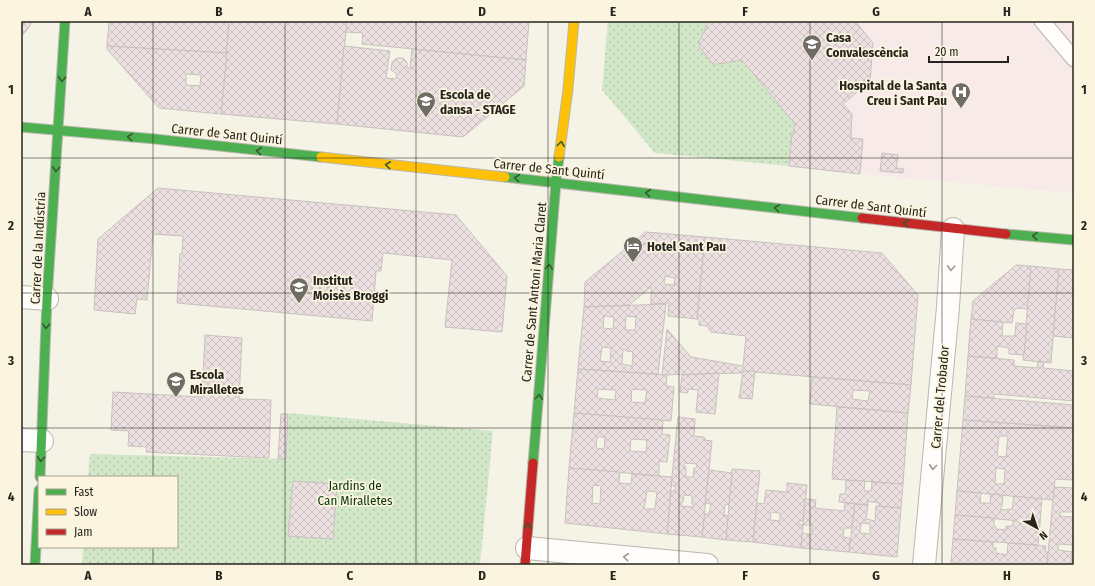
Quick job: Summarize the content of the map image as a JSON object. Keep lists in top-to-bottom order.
{
  "streets": {
    "main road": ["Carrer de Sant Quintí", "Carrer de la Indústria", "Carrer de Sant Antoni Maria Claret"],
    "street": ["Carrer del Trobador"]
  },
  "crossings": [
    ["Carrer de Sant Quintí", "Carrer de la Indústria"],
    ["Carrer de Sant Quintí", "Carrer de Sant Antoni Maria Claret"],
    ["Carrer de Sant Quintí", "Carrer del Trobador"]
  ],
  "one_way": [
    "Carrer de Sant Quintí",
    "Carrer de la Indústria",
    "Carrer de Sant Antoni Maria Claret",
    "Carrer del Trobador"
  ],
  "parks": ["Jardins de Can Miralletes"],
  "places": {
    "school or university": [
      "Casa Convalescència",
      "Escola de dansa - STAGE",
      "Institut Moisès Broggi",
      "Escola Miralletes"
    ],
    "hospital": ["Hospital de la Santa Creu i Sant Pau"],
    "hotel": ["Hotel Sant Pau"]
  },
  "legend": ["Fast", "Slow", "Jam"],
  "scale_bar": "20 m",
  "north": "bottom right",
  "grid": {
    "columns": [
      "A",
      "B",
      "C",
      "D",
      "E",
      "F",
      "G",
      "H"
    ],
    "rows": [
      "1",
      "2",
      "3",
      "4"
    ]
  }
}
